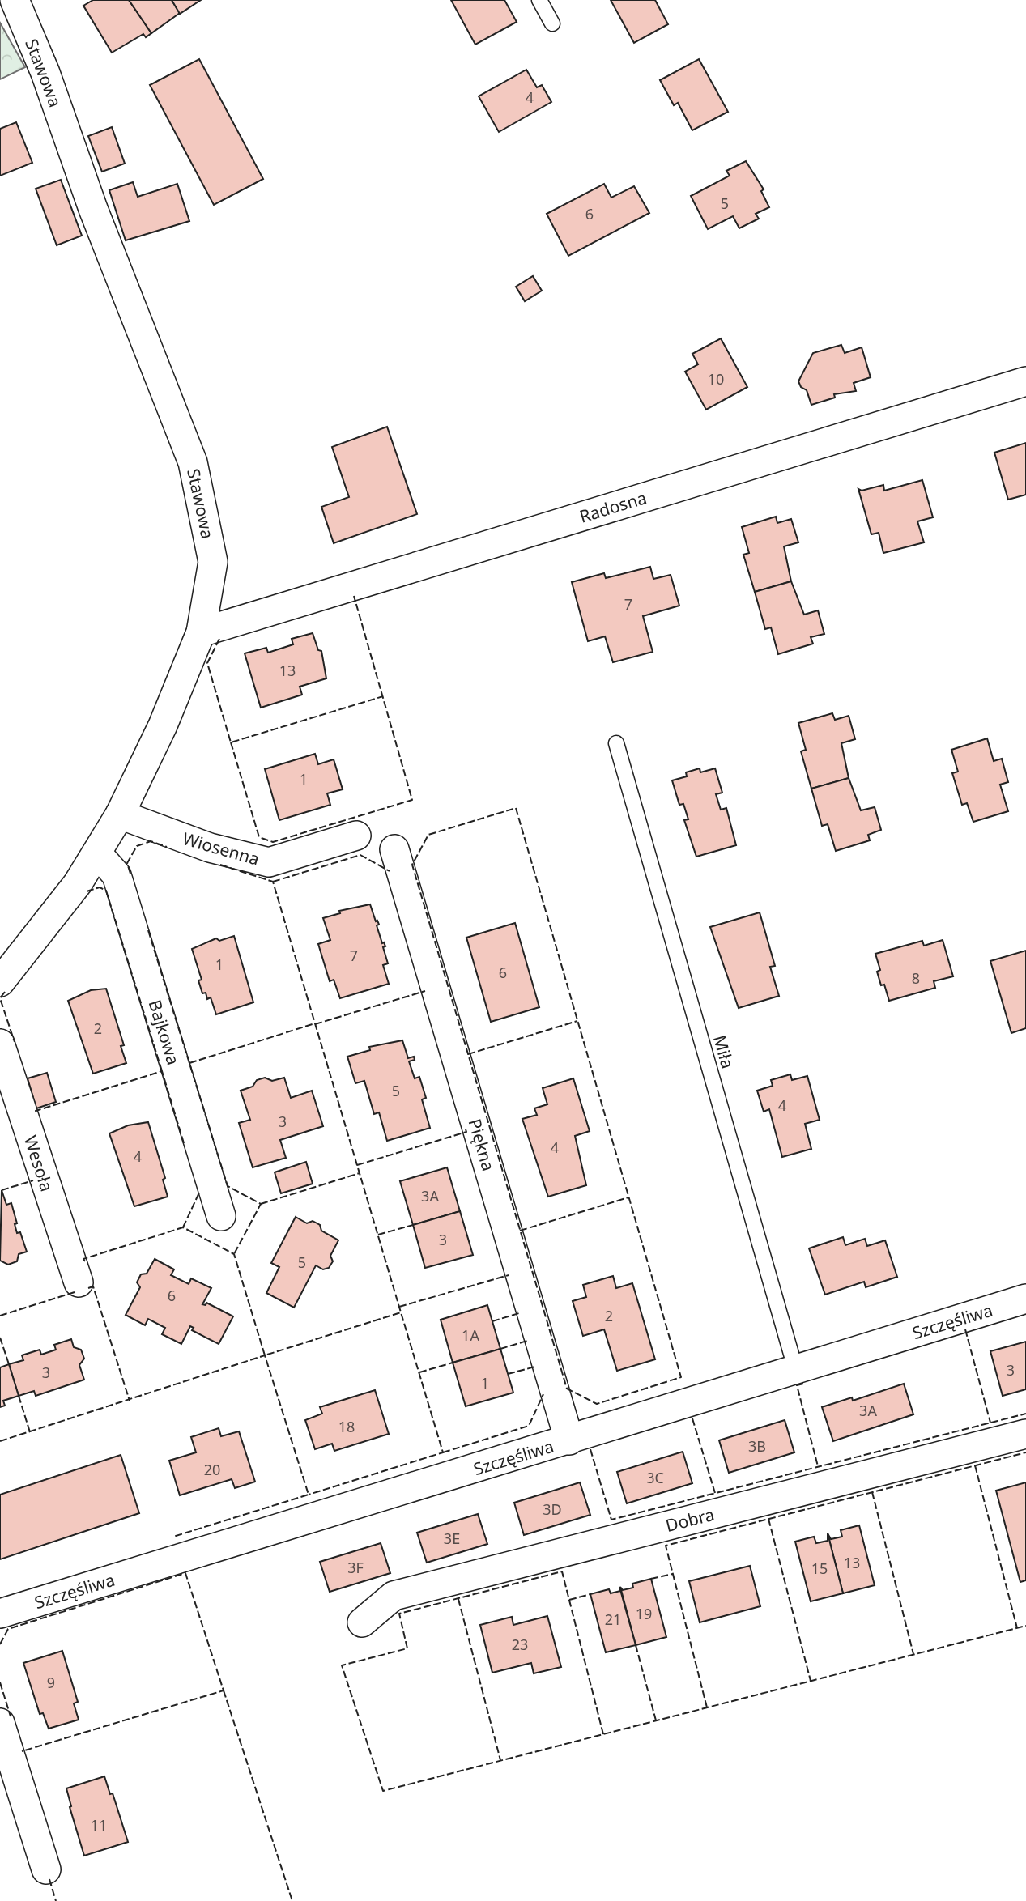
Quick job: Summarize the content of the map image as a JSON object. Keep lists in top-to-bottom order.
{
  "streets": {
    "street": [
      "Stawowa",
      "Radosna",
      "Wiosenna",
      "Bajkowa",
      "Piękna",
      "Wesoła",
      "Szczęśliwa",
      "Dobra"
    ],
    "lane": ["Miła"]
  },
  "crossings": [
    ["Stawowa", "Radosna"],
    ["Stawowa", "Wiosenna"],
    ["Stawowa", "Bajkowa"],
    ["Miła", "Szczęśliwa"],
    ["Piękna", "Szczęśliwa"]
  ],
  "house_numbers": [
    "4",
    "5",
    "6",
    "10",
    "7",
    "13",
    "1",
    "7",
    "1",
    "6",
    "8",
    "2",
    "5",
    "4",
    "3",
    "4",
    "4",
    "3A",
    "3",
    "5",
    "6",
    "2",
    "1A",
    "3",
    "3",
    "1",
    "3A",
    "18",
    "3B",
    "20",
    "3C",
    "3D",
    "3E",
    "13",
    "3F",
    "15",
    "19",
    "21",
    "23",
    "9",
    "11"
  ]
}
